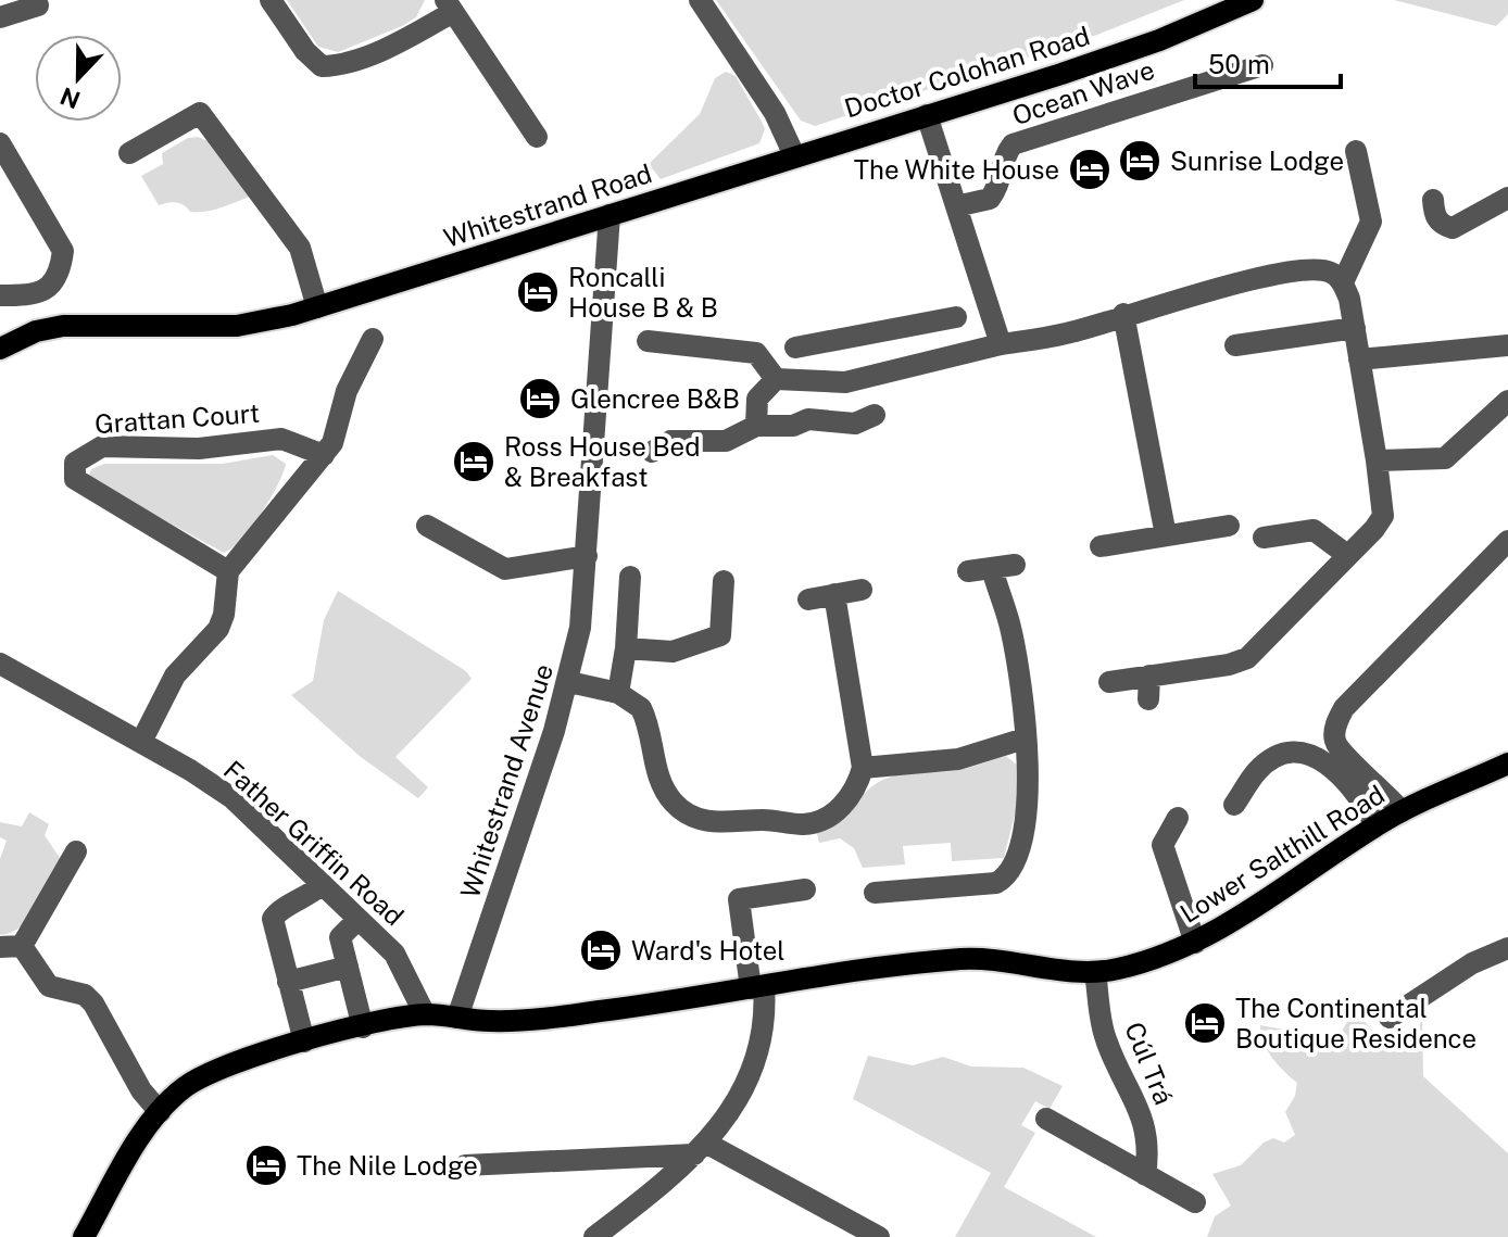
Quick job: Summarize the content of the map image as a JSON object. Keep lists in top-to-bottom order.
{
  "streets": {
    "main road": ["Doctor Colohan Road", "Whitestrand Road", "Lower Salthill Road"],
    "street": [
      "Ocean Wave",
      "Grattan Court",
      "Whitestrand Avenue",
      "Father Griffin Road",
      "Cúl Trá"
    ]
  },
  "crossings": [
    ["Doctor Colohan Road", "Whitestrand Road"],
    ["Whitestrand Road", "Whitestrand Avenue"],
    ["Whitestrand Avenue", "Lower Salthill Road"],
    ["Father Griffin Road", "Lower Salthill Road"],
    ["Lower Salthill Road", "Cúl Trá"]
  ],
  "places": {
    "hotel": [
      "Sunrise Lodge",
      "The White House",
      "Roncalli House B & B",
      "Glencree B&B",
      "Ross House Bed & Breakfast",
      "Ward's Hotel",
      "The Continental Boutique Residence",
      "The Nile Lodge"
    ]
  },
  "scale_bar": "50 m",
  "north": "bottom"
}
